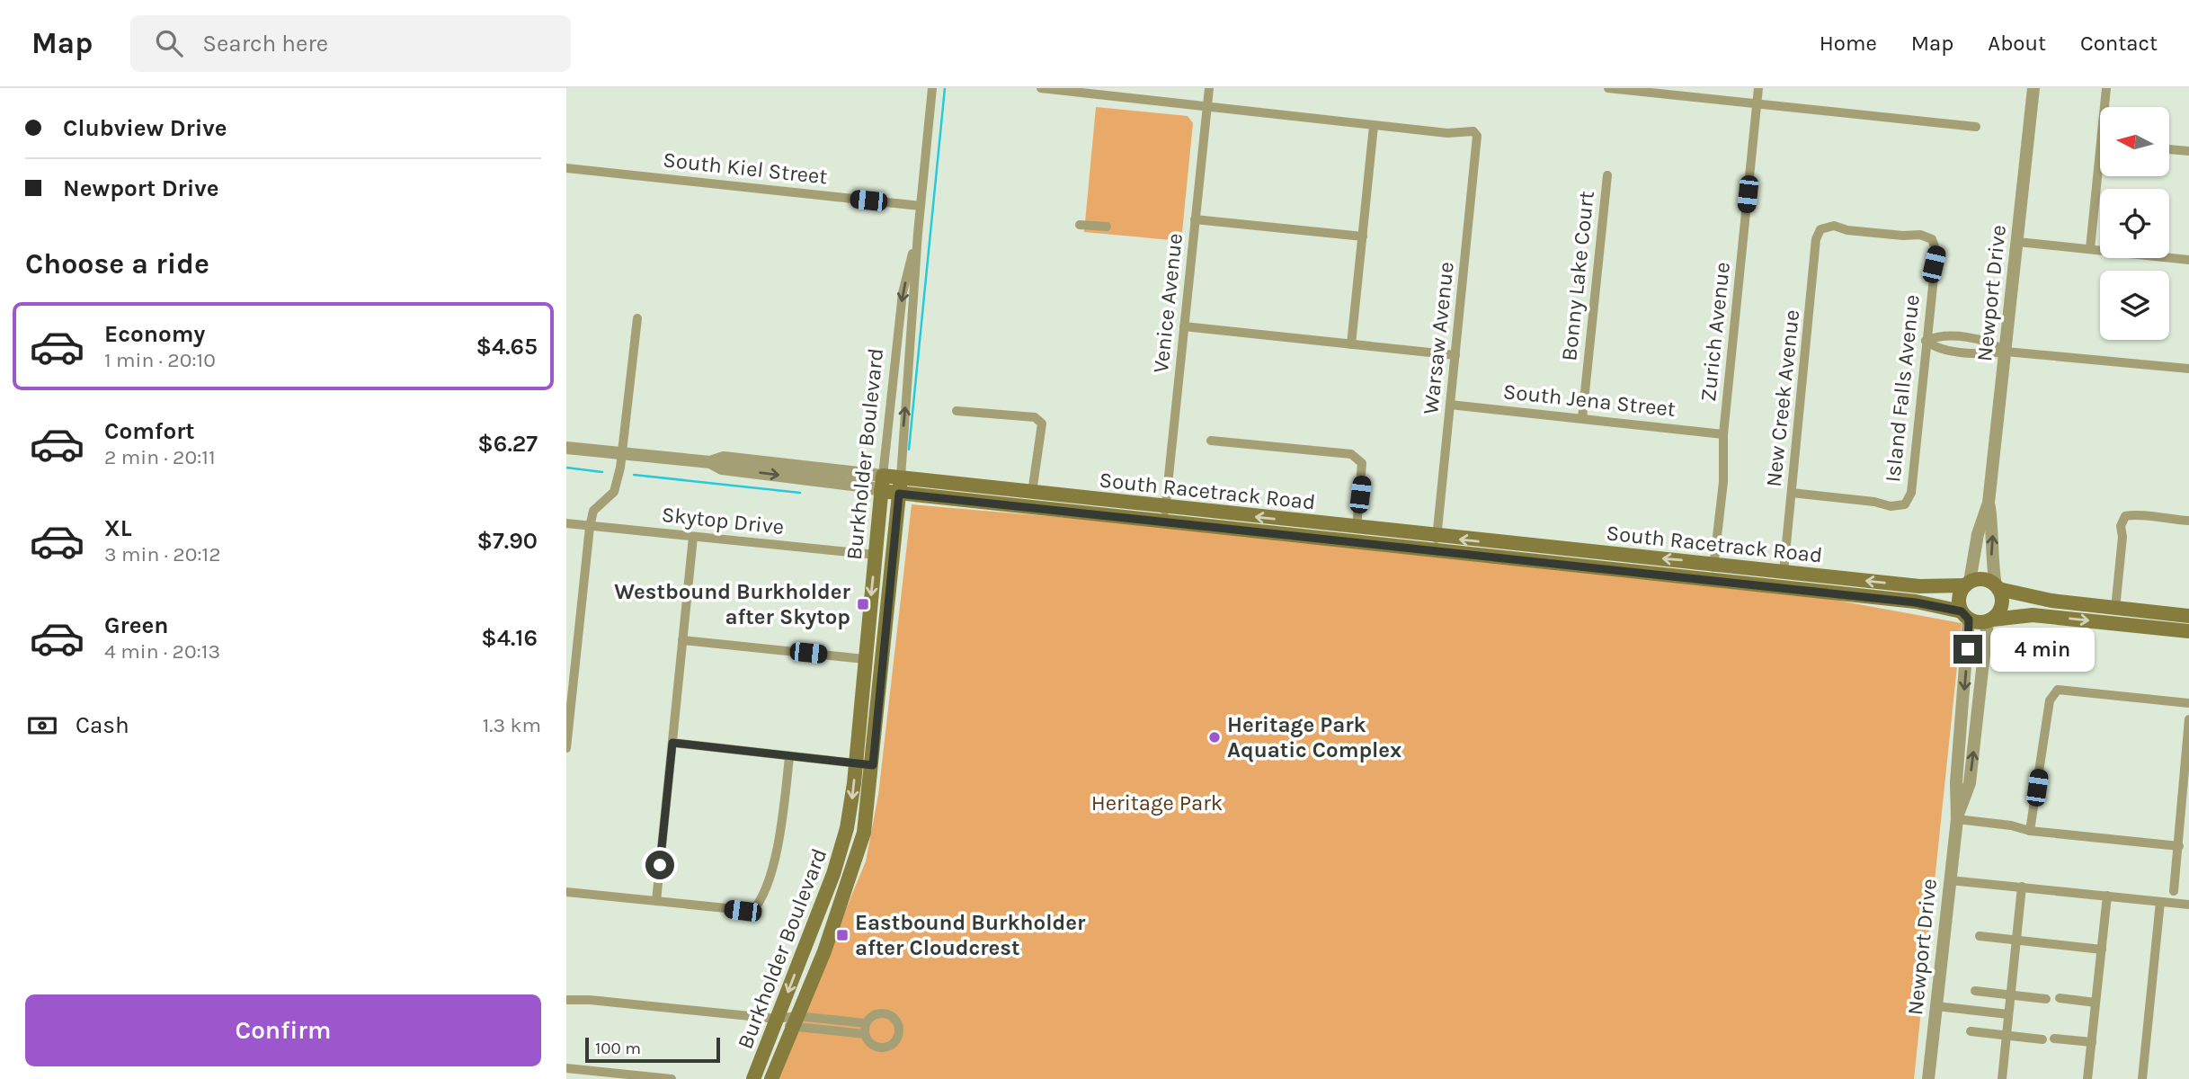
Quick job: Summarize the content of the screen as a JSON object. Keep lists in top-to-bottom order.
{
  "streets": {
    "main road": ["Burkholder Boulevard", "South Racetrack Road"],
    "street": [
      "South Kiel Street",
      "Bonny Lake Court",
      "Newport Drive",
      "Venice Avenue",
      "Zurich Avenue",
      "Warsaw Avenue",
      "Island Falls Avenue",
      "New Creek Avenue",
      "South Jena Street",
      "Skytop Drive"
    ]
  },
  "crossings": [
    ["South Kiel Street", "Burkholder Boulevard"],
    ["Bonny Lake Court", "South Jena Street"],
    ["Newport Drive", "South Racetrack Road"],
    ["Venice Avenue", "South Racetrack Road"],
    ["Zurich Avenue", "South Jena Street"],
    ["Zurich Avenue", "South Racetrack Road"],
    ["Warsaw Avenue", "South Jena Street"],
    ["Warsaw Avenue", "South Racetrack Road"],
    ["Island Falls Avenue", "New Creek Avenue"],
    ["New Creek Avenue", "South Racetrack Road"],
    ["Burkholder Boulevard", "South Racetrack Road"],
    ["Burkholder Boulevard", "Skytop Drive"]
  ],
  "parks": ["Heritage Park"],
  "places": {
    "transit": ["Westbound Burkholder after Skytop", "Eastbound Burkholder after Cloudcrest"],
    "other": ["Heritage Park Aquatic Complex"]
  },
  "scale_bar": "100 m",
  "north": "left",
  "page": {
    "header": "Map",
    "search": "Search here",
    "nav": [
      "Home",
      "Map",
      "About",
      "Contact"
    ],
    "banner": ["Clubview Drive", "Newport Drive"],
    "heading": "Choose a ride",
    "list": [
      {
        "name": "Economy",
        "note": "1 min · 20:10",
        "value": "$4.65"
      },
      {
        "name": "Comfort",
        "note": "2 min · 20:11",
        "value": "$6.27"
      },
      {
        "name": "XL",
        "note": "3 min · 20:12",
        "value": "$7.90"
      },
      {
        "name": "Green",
        "note": "4 min · 20:13",
        "value": "$4.16"
      }
    ],
    "bubble": "4 min",
    "pay": ["Cash", "1.3 km"],
    "buttons": "Confirm",
    "scale": "100 m"
  }
}
